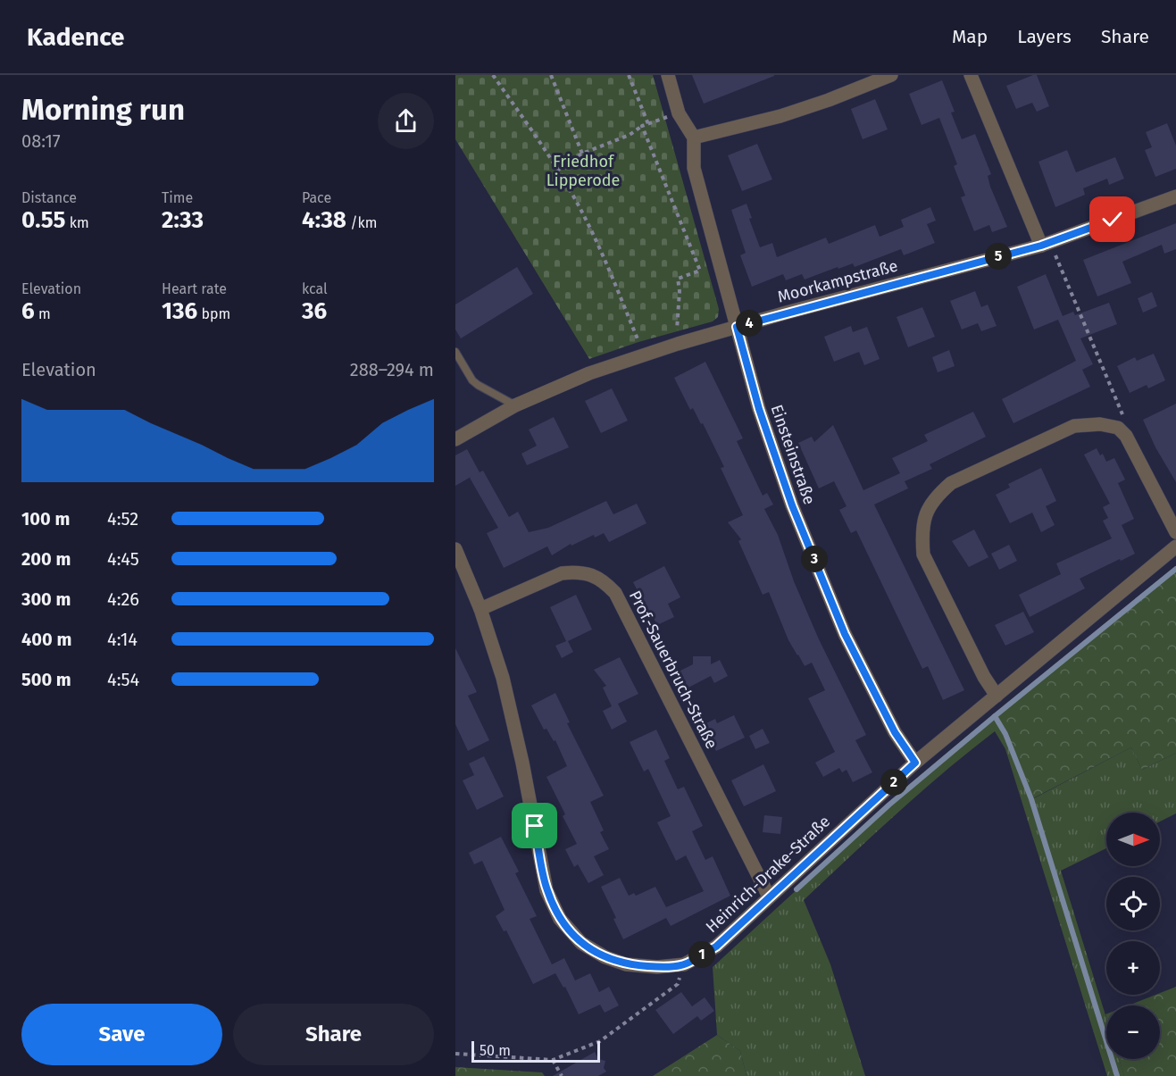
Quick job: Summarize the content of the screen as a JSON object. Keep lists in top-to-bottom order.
{
  "streets": {
    "street": [
      "Moorkampstraße",
      "Einsteinstraße",
      "Prof.-Sauerbruch-Straße",
      "Heinrich-Drake-Straße"
    ]
  },
  "crossings": [
    ["Moorkampstraße", "Einsteinstraße"],
    ["Einsteinstraße", "Heinrich-Drake-Straße"],
    ["Prof.-Sauerbruch-Straße", "Heinrich-Drake-Straße"]
  ],
  "parks": ["Friedhof Lipperode"],
  "scale_bar": "50 m",
  "north": "right",
  "page": {
    "header": "Kadence",
    "nav": ["Map", "Layers", "Share"],
    "heading": ["Morning run", "08:17"],
    "stats": [
      ["Distance", "0.55 km"],
      ["Time", "2:33"],
      ["Pace", "4:38 /km"],
      ["Elevation", "6 m"],
      ["Heart rate", "136 bpm"],
      ["kcal", "36"]
    ],
    "pins": [
      "5",
      "4",
      "3",
      "2",
      "1"
    ],
    "chart": ["Elevation", "288–294 m"],
    "list": [
      {
        "name": "100 m",
        "note": "4:52"
      },
      {
        "name": "200 m",
        "note": "4:45"
      },
      {
        "name": "300 m",
        "note": "4:26"
      },
      {
        "name": "400 m",
        "note": "4:14"
      },
      {
        "name": "500 m",
        "note": "4:54"
      }
    ],
    "map_buttons": ["+", "−"],
    "buttons": ["Save", "Share"],
    "scale": "50 m"
  }
}
